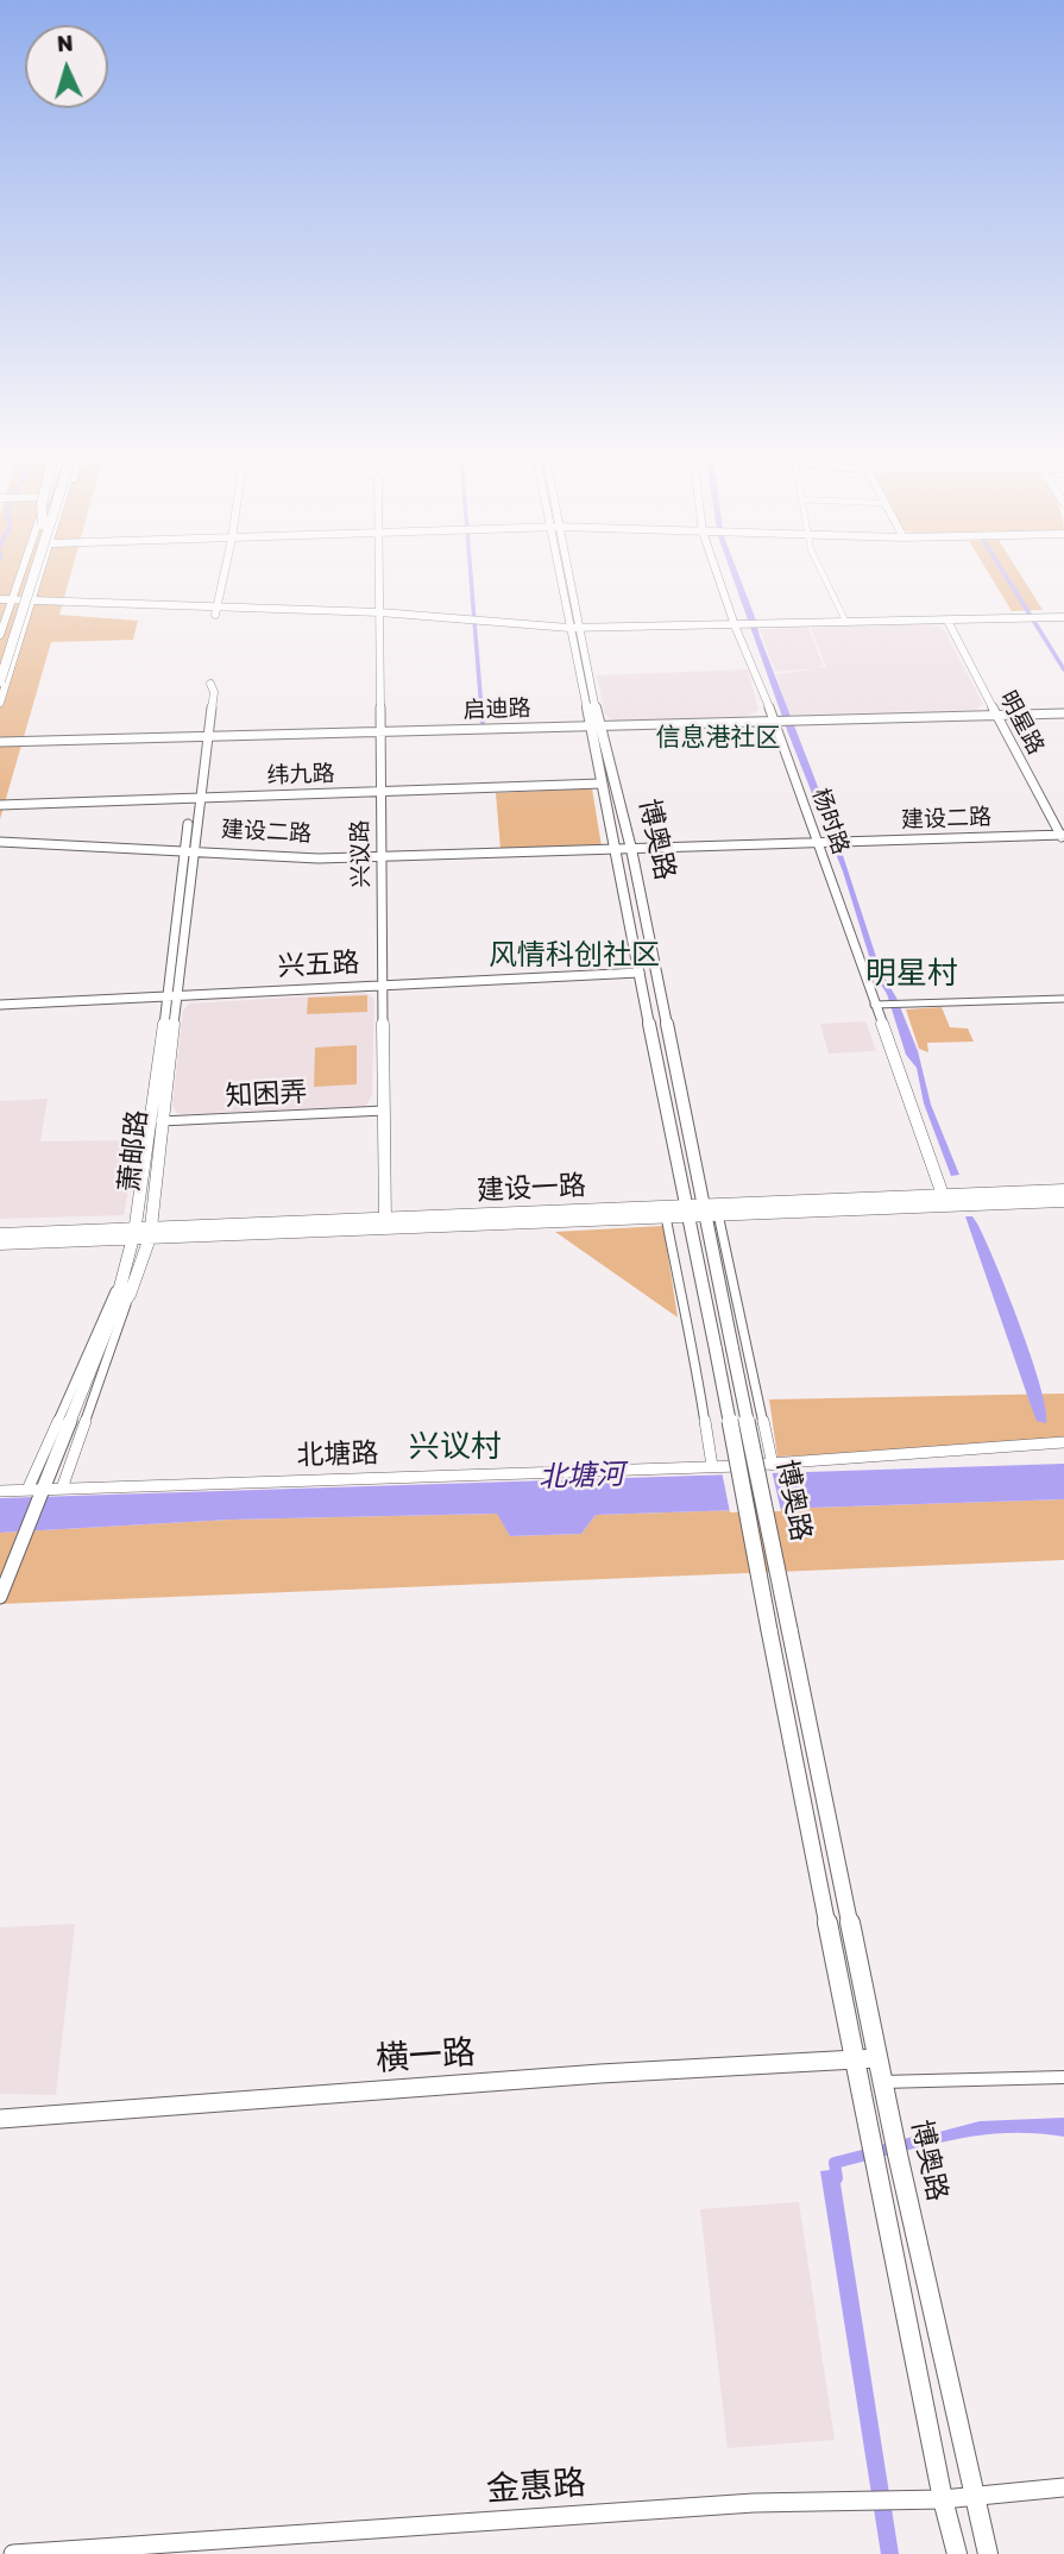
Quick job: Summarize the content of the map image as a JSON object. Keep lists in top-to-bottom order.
{
  "streets": {
    "main road": ["博奥路"],
    "street": [
      "启迪路",
      "明星路",
      "纬九路",
      "建设二路",
      "杨时路",
      "兴议路",
      "兴五路",
      "知困弄",
      "萧邮路",
      "建设一路",
      "北塘路",
      "横一路",
      "金惠路"
    ]
  },
  "crossings": [
    ["启迪路", "明星路"],
    ["启迪路", "杨时路"],
    ["启迪路", "博奥路"],
    ["启迪路", "兴议路"],
    ["明星路", "建设二路"],
    ["纬九路", "博奥路"],
    ["纬九路", "兴议路"],
    ["建设二路", "杨时路"],
    ["建设二路", "博奥路"],
    ["建设二路", "兴议路"],
    ["杨时路", "建设一路"],
    ["博奥路", "兴五路"],
    ["博奥路", "建设一路"],
    ["博奥路", "横一路"],
    ["博奥路", "金惠路"],
    ["兴议路", "兴五路"],
    ["兴议路", "知困弄"],
    ["兴议路", "建设一路"],
    ["知困弄", "萧邮路"],
    ["萧邮路", "建设一路"],
    ["萧邮路", "北塘路"]
  ],
  "districts": [
    "信息港社区",
    "风情科创社区",
    "明星村",
    "兴议村"
  ],
  "water": ["北塘河"],
  "north": "top"
}
